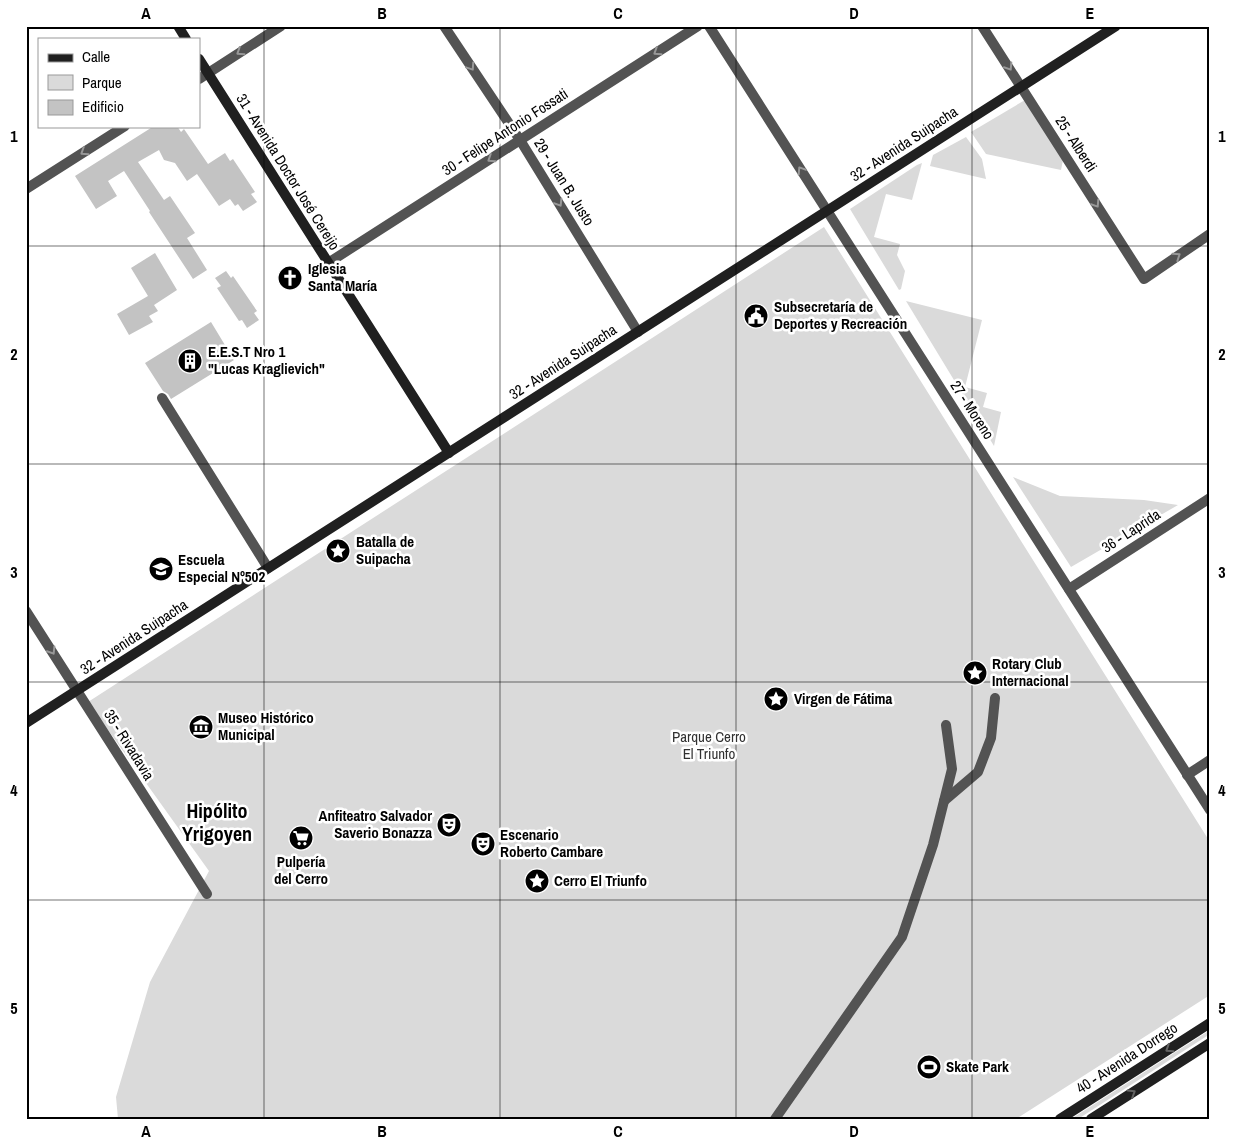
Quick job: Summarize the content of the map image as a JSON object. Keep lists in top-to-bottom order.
{
  "streets": {
    "street": [
      "30 - Felipe Antonio Fossati",
      "32 - Avenida Suipacha",
      "25 - Alberdi",
      "31 - Avenida Doctor José Cereijo",
      "29 - Juan B. Justo",
      "27 - Moreno",
      "36 - Laprida",
      "35 - Rivadavia",
      "40 - Avenida Dorrego"
    ]
  },
  "crossings": [
    ["30 - Felipe Antonio Fossati", "31 - Avenida Doctor José Cereijo"],
    ["30 - Felipe Antonio Fossati", "29 - Juan B. Justo"],
    ["32 - Avenida Suipacha", "25 - Alberdi"],
    ["32 - Avenida Suipacha", "31 - Avenida Doctor José Cereijo"],
    ["32 - Avenida Suipacha", "29 - Juan B. Justo"],
    ["32 - Avenida Suipacha", "27 - Moreno"],
    ["32 - Avenida Suipacha", "35 - Rivadavia"],
    ["27 - Moreno", "36 - Laprida"]
  ],
  "one_way": ["30 - Felipe Antonio Fossati", "25 - Alberdi", "29 - Juan B. Justo"],
  "districts": ["Hipólito Yrigoyen"],
  "parks": ["Parque Cerro El Triunfo"],
  "places": {
    "church": ["Iglesia Santa María"],
    "public building": ["Subsecretaría de Deportes y Recreación"],
    "building": ["E.E.S.T Nro 1 \"Lucas Kraglievich\""],
    "place": [
      "Batalla de Suipacha",
      "Rotary Club Internacional",
      "Virgen de Fátima",
      "Cerro El Triunfo"
    ],
    "school or university": ["Escuela Especial Nº502"],
    "museum": ["Museo Histórico Municipal"],
    "theatre": ["Anfiteatro Salvador Saverio Bonazza", "Escenario Roberto Cambare"],
    "supermarket": ["Pulpería del Cerro"],
    "sports": ["Skate Park"]
  },
  "legend": ["Calle", "Parque", "Edificio"],
  "grid": {
    "columns": [
      "A",
      "B",
      "C",
      "D",
      "E"
    ],
    "rows": [
      "1",
      "2",
      "3",
      "4",
      "5"
    ]
  }
}
